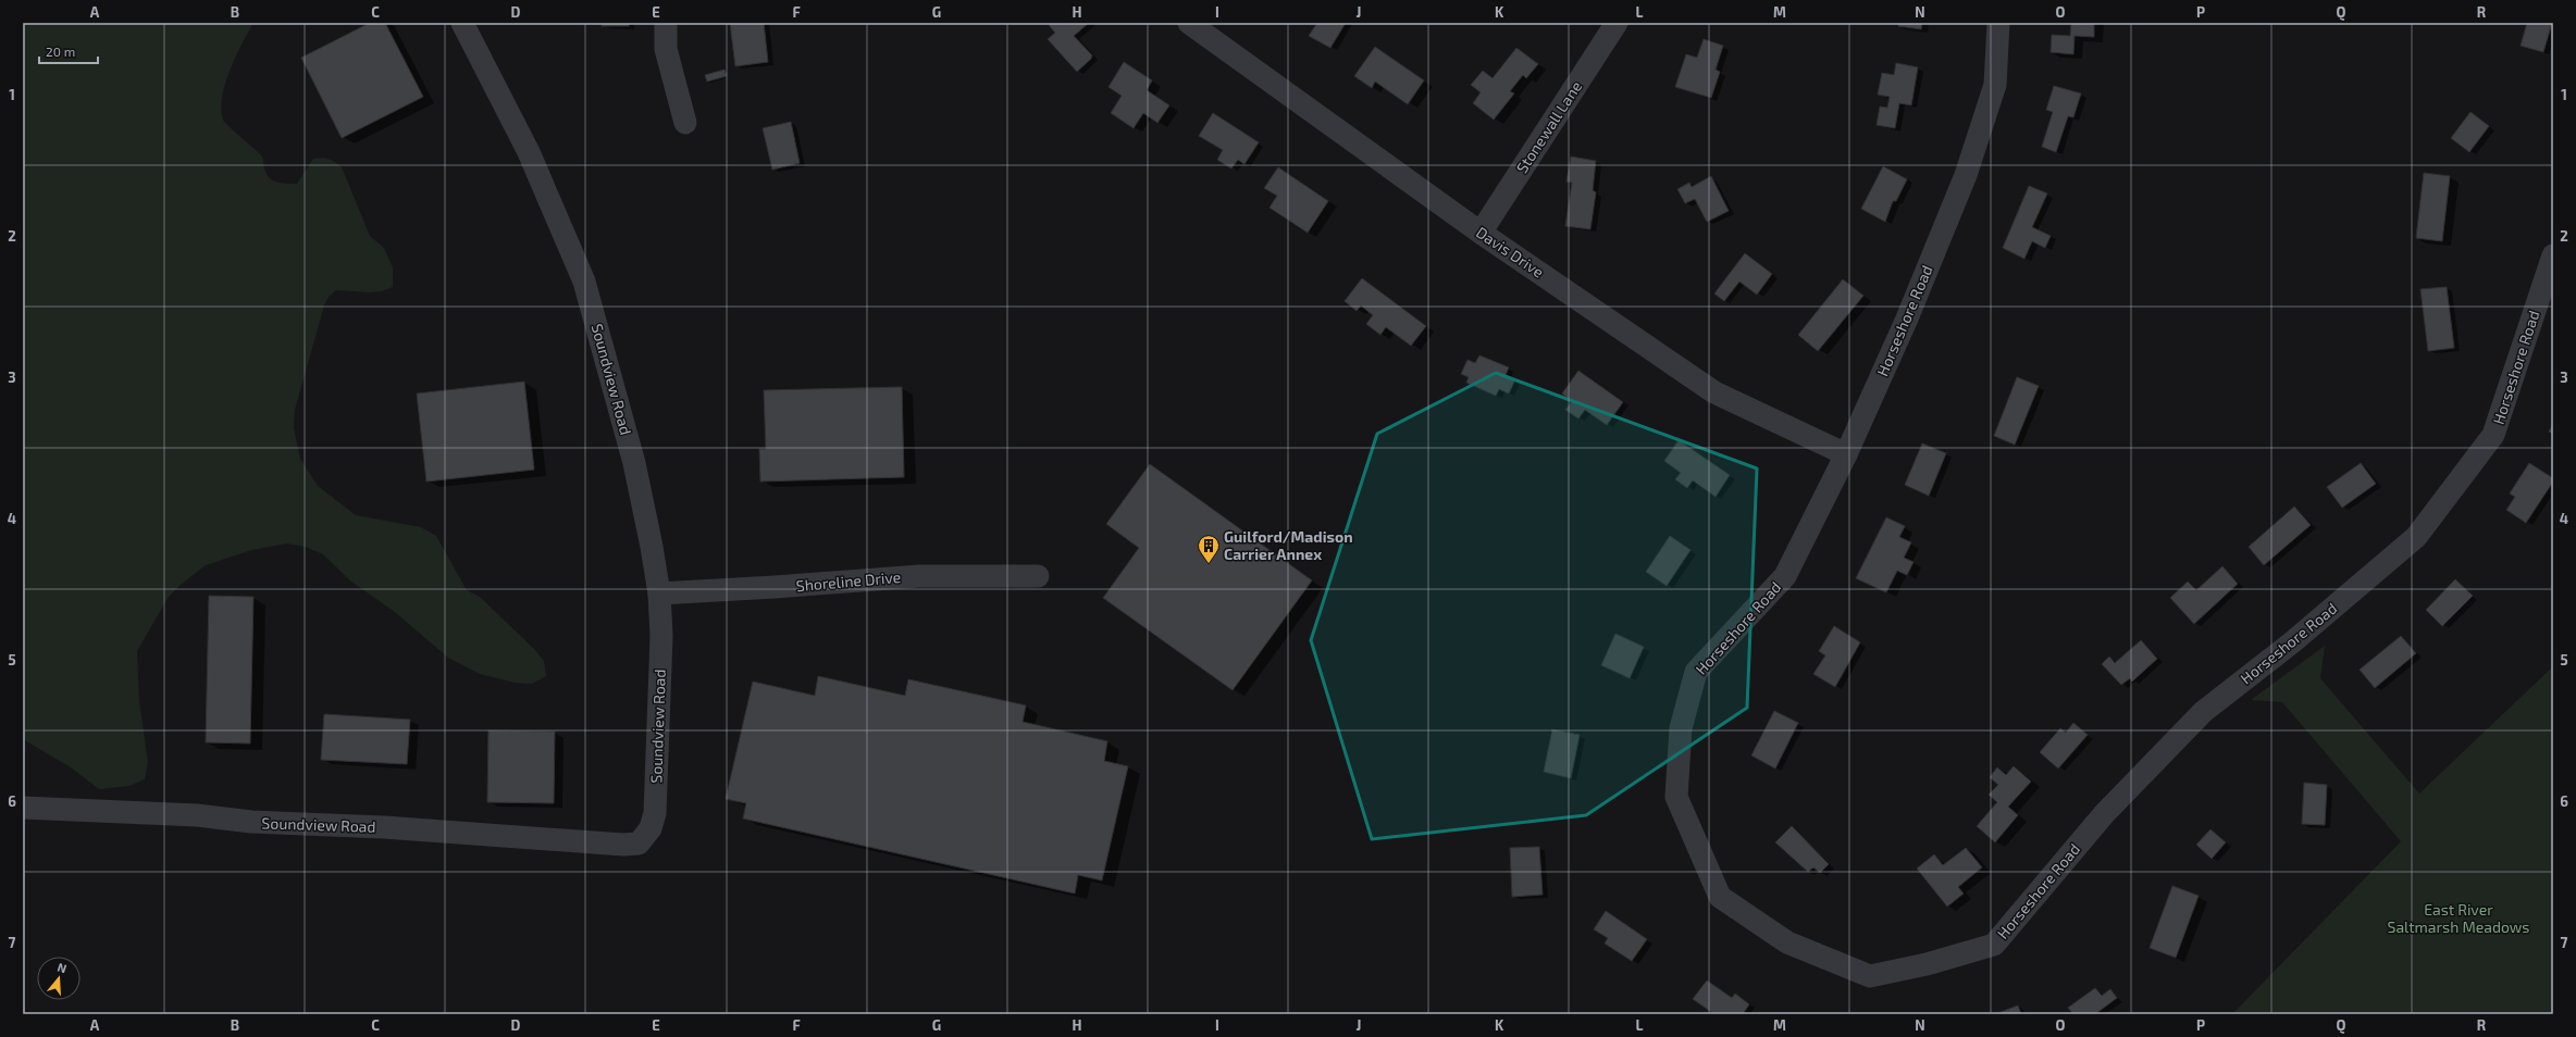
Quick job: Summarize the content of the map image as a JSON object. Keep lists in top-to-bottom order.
{
  "streets": {
    "street": [
      "Stonewall Lane",
      "Davis Drive",
      "Horseshore Road",
      "Soundview Road",
      "Shoreline Drive"
    ]
  },
  "crossings": [
    ["Stonewall Lane", "Davis Drive"],
    ["Davis Drive", "Horseshore Road"],
    ["Soundview Road", "Shoreline Drive"]
  ],
  "parks": ["East River Saltmarsh Meadows"],
  "places": {
    "building": ["Guilford/Madison Carrier Annex"]
  },
  "scale_bar": "20 m",
  "north": "top",
  "grid": {
    "columns": [
      "A",
      "B",
      "C",
      "D",
      "E",
      "F",
      "G",
      "H",
      "I",
      "J",
      "K",
      "L",
      "M",
      "N",
      "O",
      "P",
      "Q",
      "R"
    ],
    "rows": [
      "1",
      "2",
      "3",
      "4",
      "5",
      "6",
      "7"
    ]
  }
}
